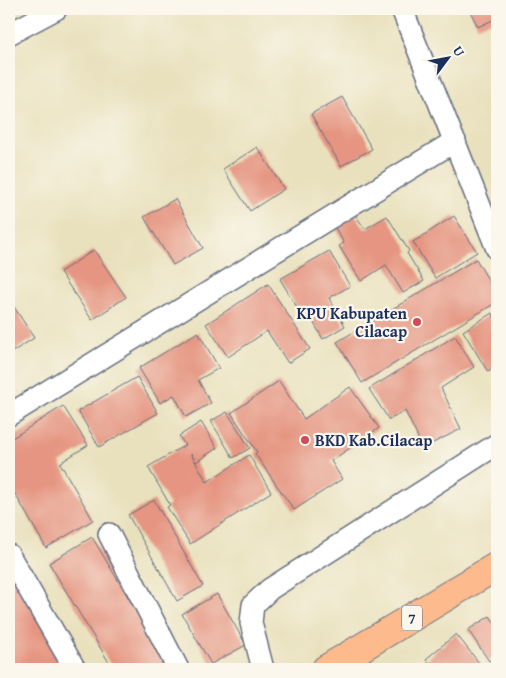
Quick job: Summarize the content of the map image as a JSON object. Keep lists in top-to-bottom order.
{
  "streets": {
    "highway": ["7"]
  },
  "places": ["KPU Kabupaten Cilacap", "BKD Kab.Cilacap"],
  "north": "top right"
}
